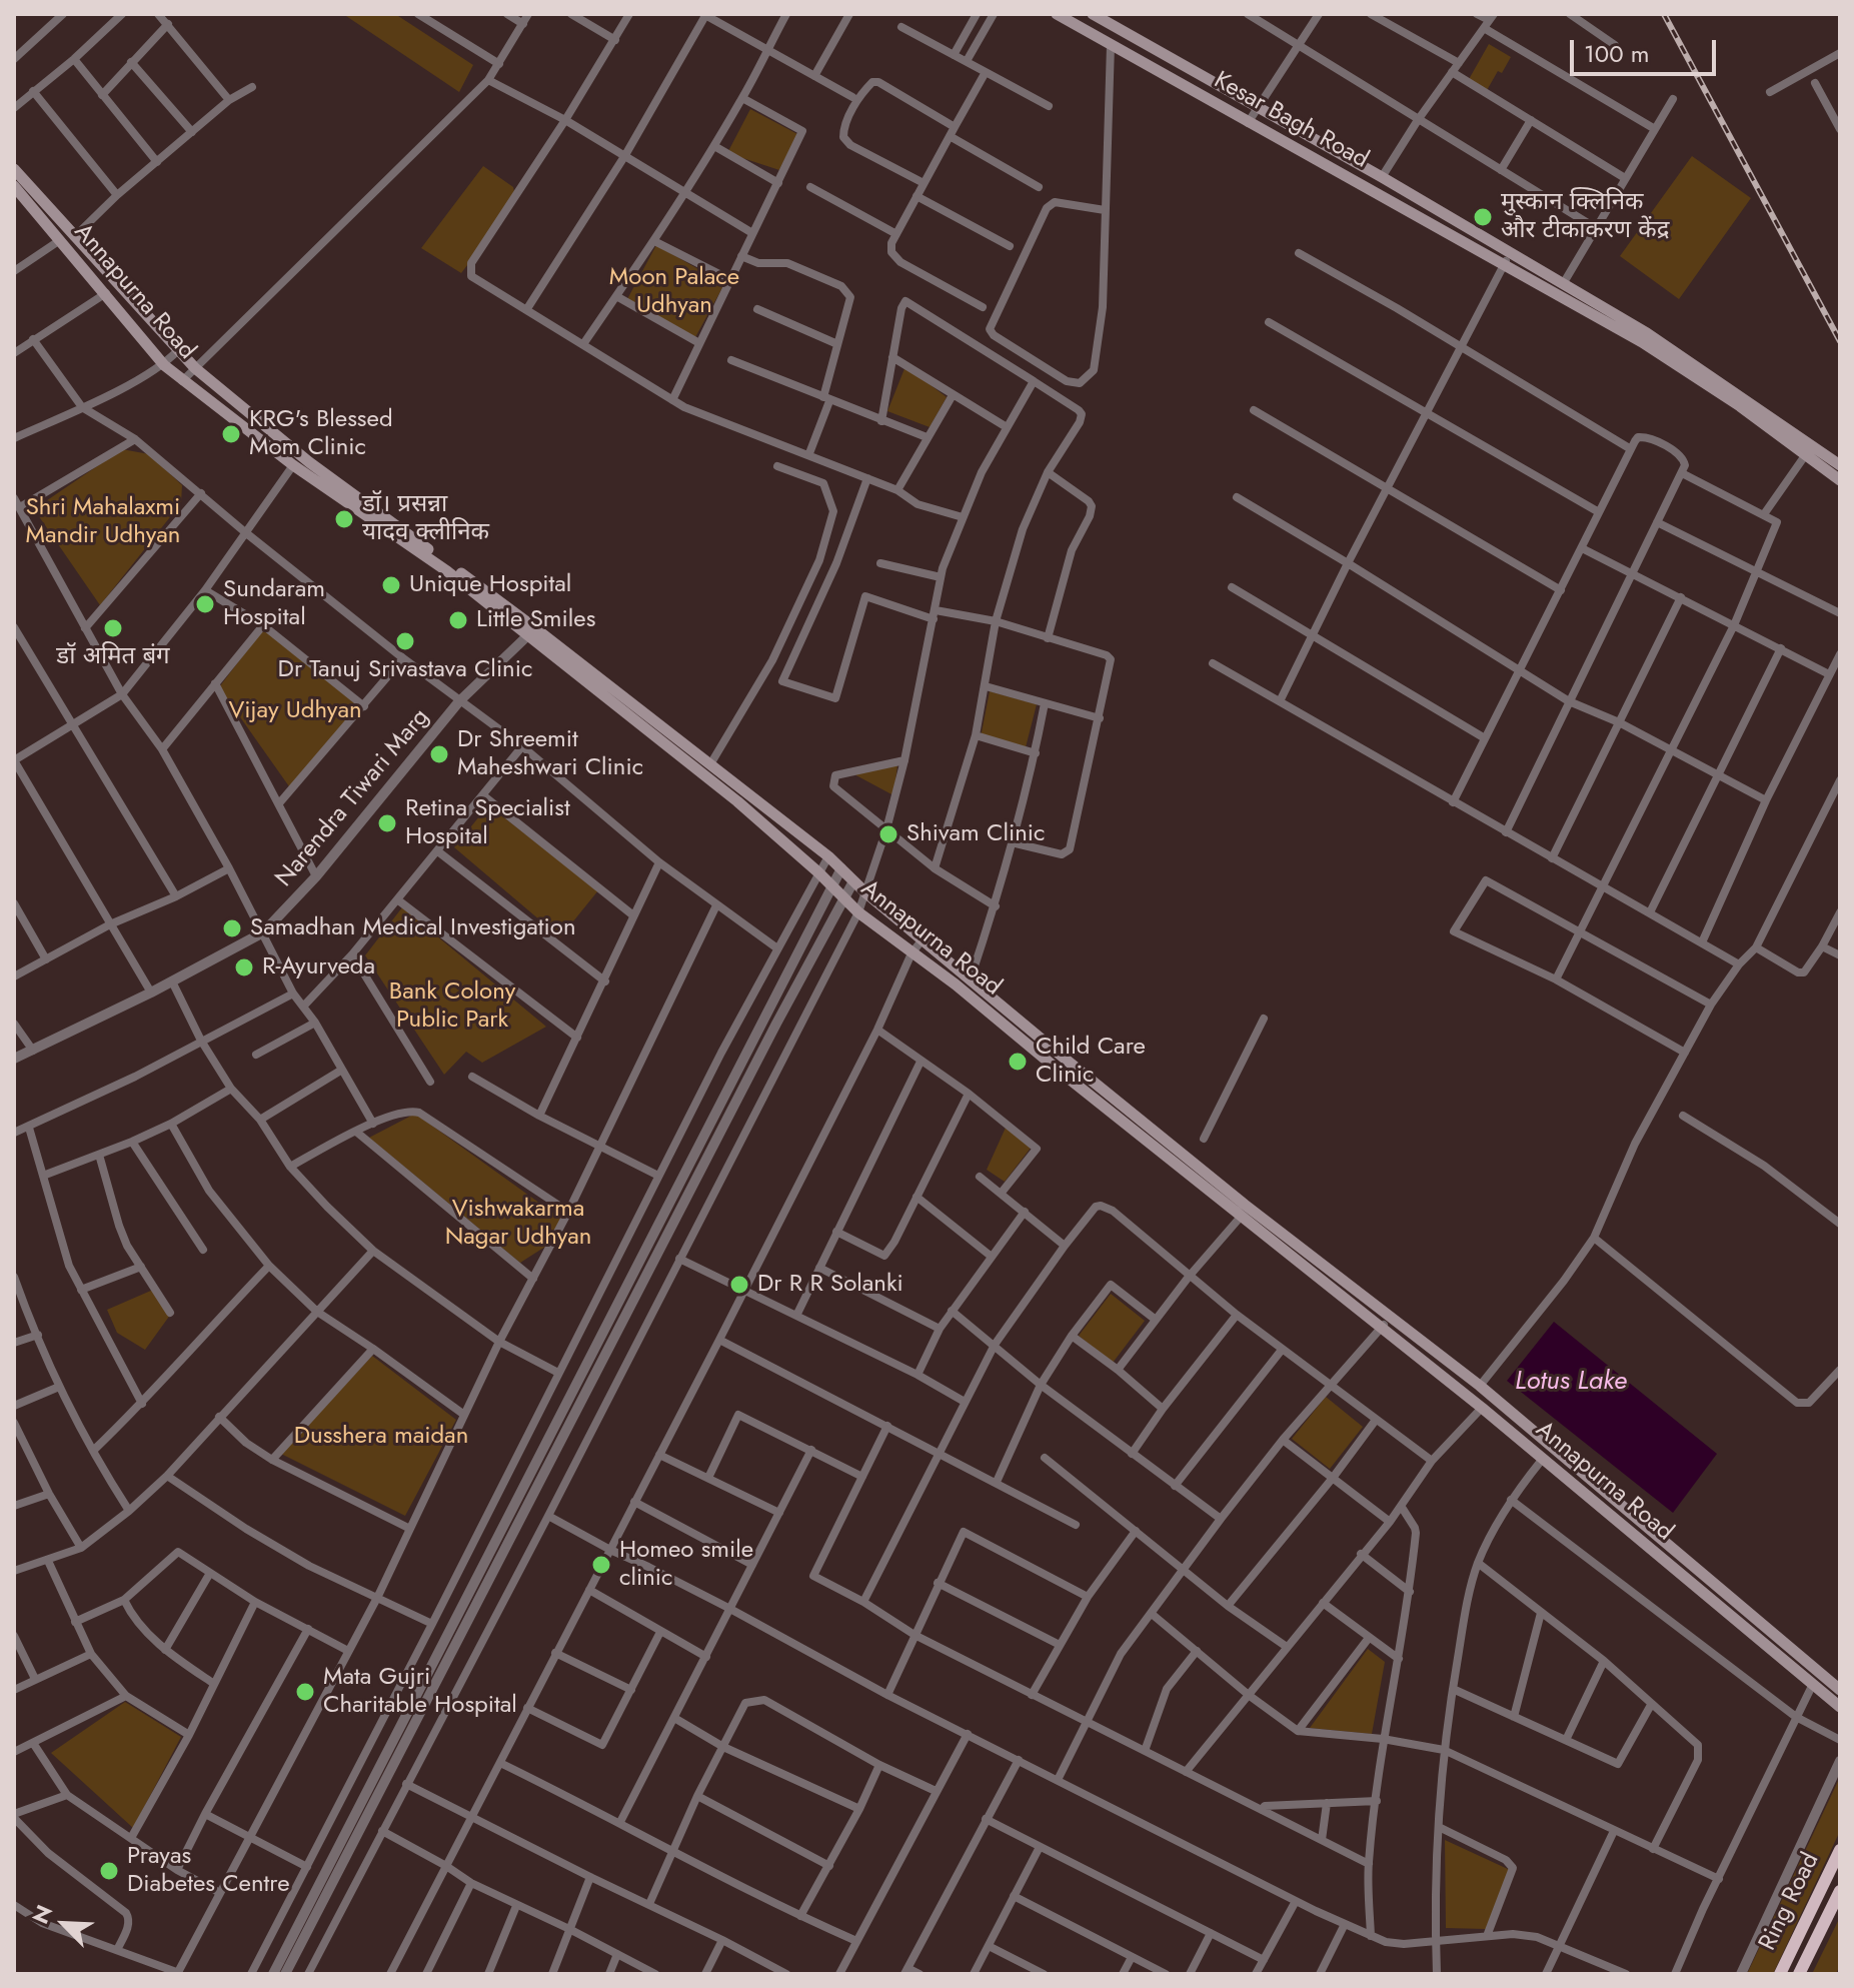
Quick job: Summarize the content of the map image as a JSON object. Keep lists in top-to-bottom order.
{
  "streets": {
    "highway": ["Ring Road"],
    "main road": ["Kesar Bagh Road", "Annapurna Road"],
    "street": ["Narendra Tiwari Marg"]
  },
  "crossings": [
    ["Annapurna Road", "Narendra Tiwari Marg"]
  ],
  "water": ["Lotus Lake"],
  "parks": [
    "Moon Palace Udhyan",
    "Shri Mahalaxmi Mandir Udhyan",
    "Vijay Udhyan",
    "Bank Colony Public Park",
    "Vishwakarma Nagar Udhyan",
    "Dusshera maidan"
  ],
  "places": [
    "मुस्कान क्लिनिक और टीकाकरण केंद्र",
    "KRG's Blessed Mom Clinic",
    "डॉ। प्रसन्ना यादव क्लीनिक",
    "Unique Hospital",
    "Sundaram Hospital",
    "Little Smiles",
    "डॉ अमित बंग",
    "Dr Tanuj Srivastava Clinic",
    "Dr Shreemit Maheshwari Clinic",
    "Retina Specialist Hospital",
    "Shivam Clinic",
    "Samadhan Medical Investigation",
    "R-Ayurveda",
    "Child Care Clinic",
    "Dr R R Solanki",
    "Homeo smile clinic",
    "Mata Gujri Charitable Hospital",
    "Prayas Diabetes Centre"
  ],
  "scale_bar": "100 m",
  "north": "top left"
}
